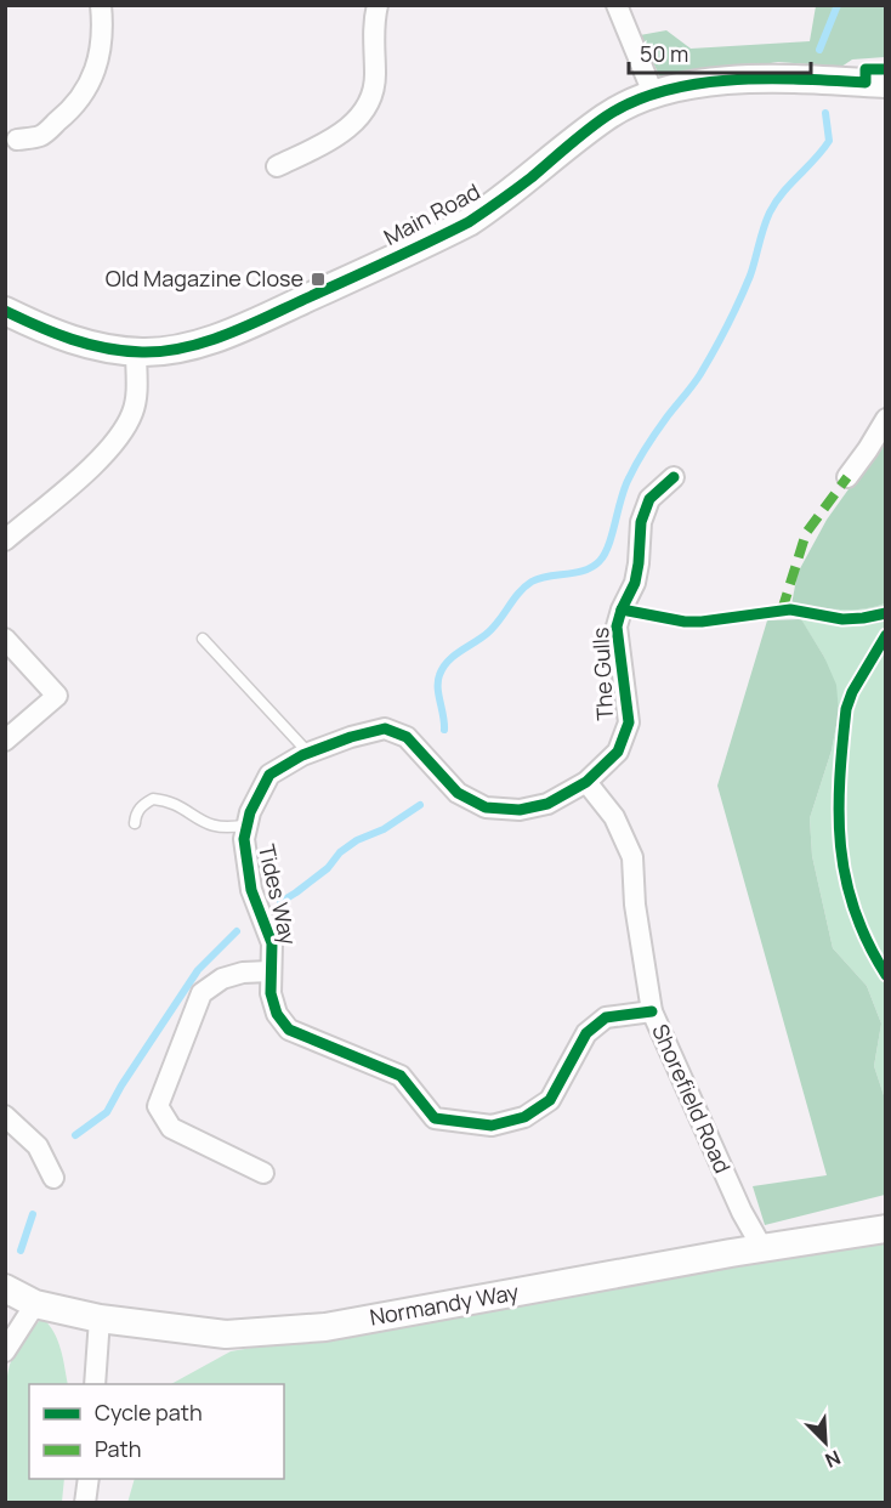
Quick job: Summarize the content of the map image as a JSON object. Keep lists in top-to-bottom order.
{
  "streets": {
    "street": [
      "Main Road",
      "The Gulls",
      "Tides Way",
      "Shorefield Road",
      "Normandy Way"
    ]
  },
  "crossings": [
    ["The Gulls", "Tides Way"],
    ["The Gulls", "Shorefield Road"],
    ["Tides Way", "Shorefield Road"],
    ["Shorefield Road", "Normandy Way"]
  ],
  "places": {
    "transit": ["Old Magazine Close"]
  },
  "legend": ["Cycle path", "Path"],
  "scale_bar": "50 m",
  "north": "bottom right"
}
